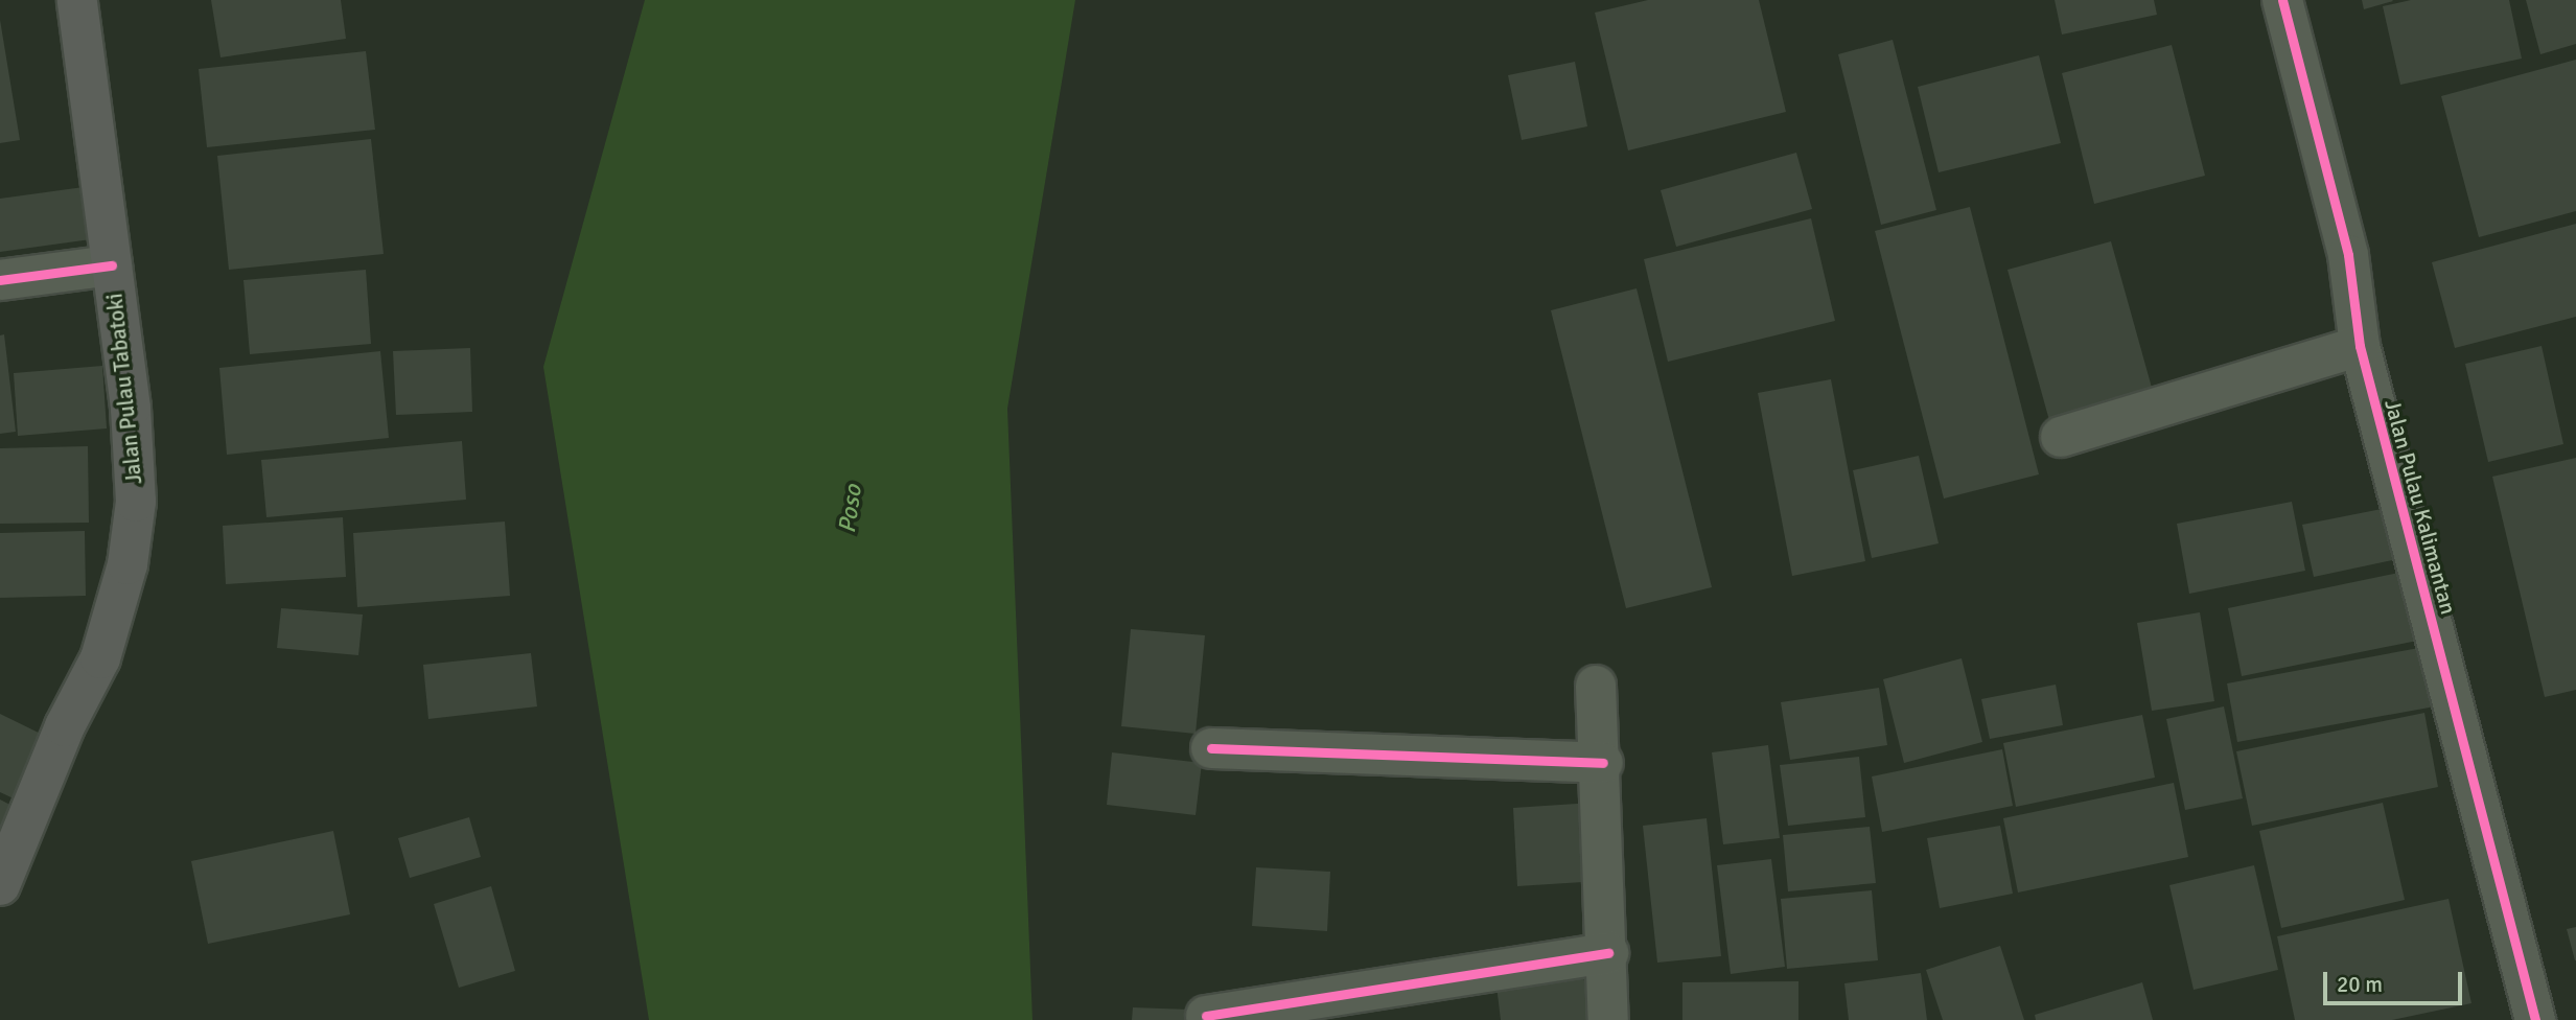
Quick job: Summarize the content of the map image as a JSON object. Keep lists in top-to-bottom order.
{
  "streets": {
    "highway": ["Jalan Pulau Tabatoki"],
    "street": ["Jalan Pulau Kalimantan"]
  },
  "water": ["Poso"],
  "scale_bar": "20 m"
}
